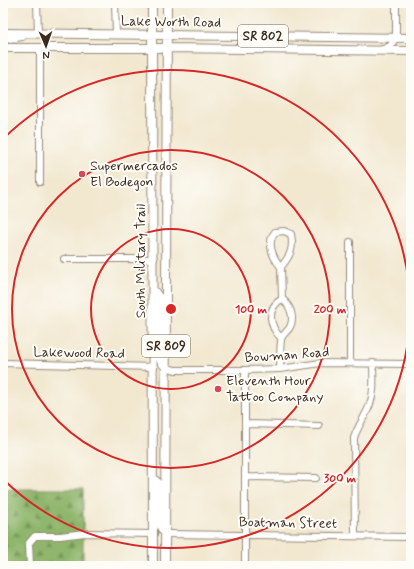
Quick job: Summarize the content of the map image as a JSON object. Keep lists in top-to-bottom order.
{
  "streets": {
    "main road": [
      "Lake Worth Road",
      "SR 802",
      "South Military Trail",
      "SR 809"
    ],
    "street": ["Lakewood Road", "Bowman Road", "Boatman Street"]
  },
  "crossings": [
    ["Lake Worth Road", "South Military Trail"],
    ["South Military Trail", "Lakewood Road"],
    ["South Military Trail", "Bowman Road"],
    ["South Military Trail", "Boatman Street"]
  ],
  "places": ["Supermercados El Bodegon", "Eleventh Hour Tattoo Company"],
  "north": "bottom",
  "rings": ["100 m", "200 m", "300 m"]
}
